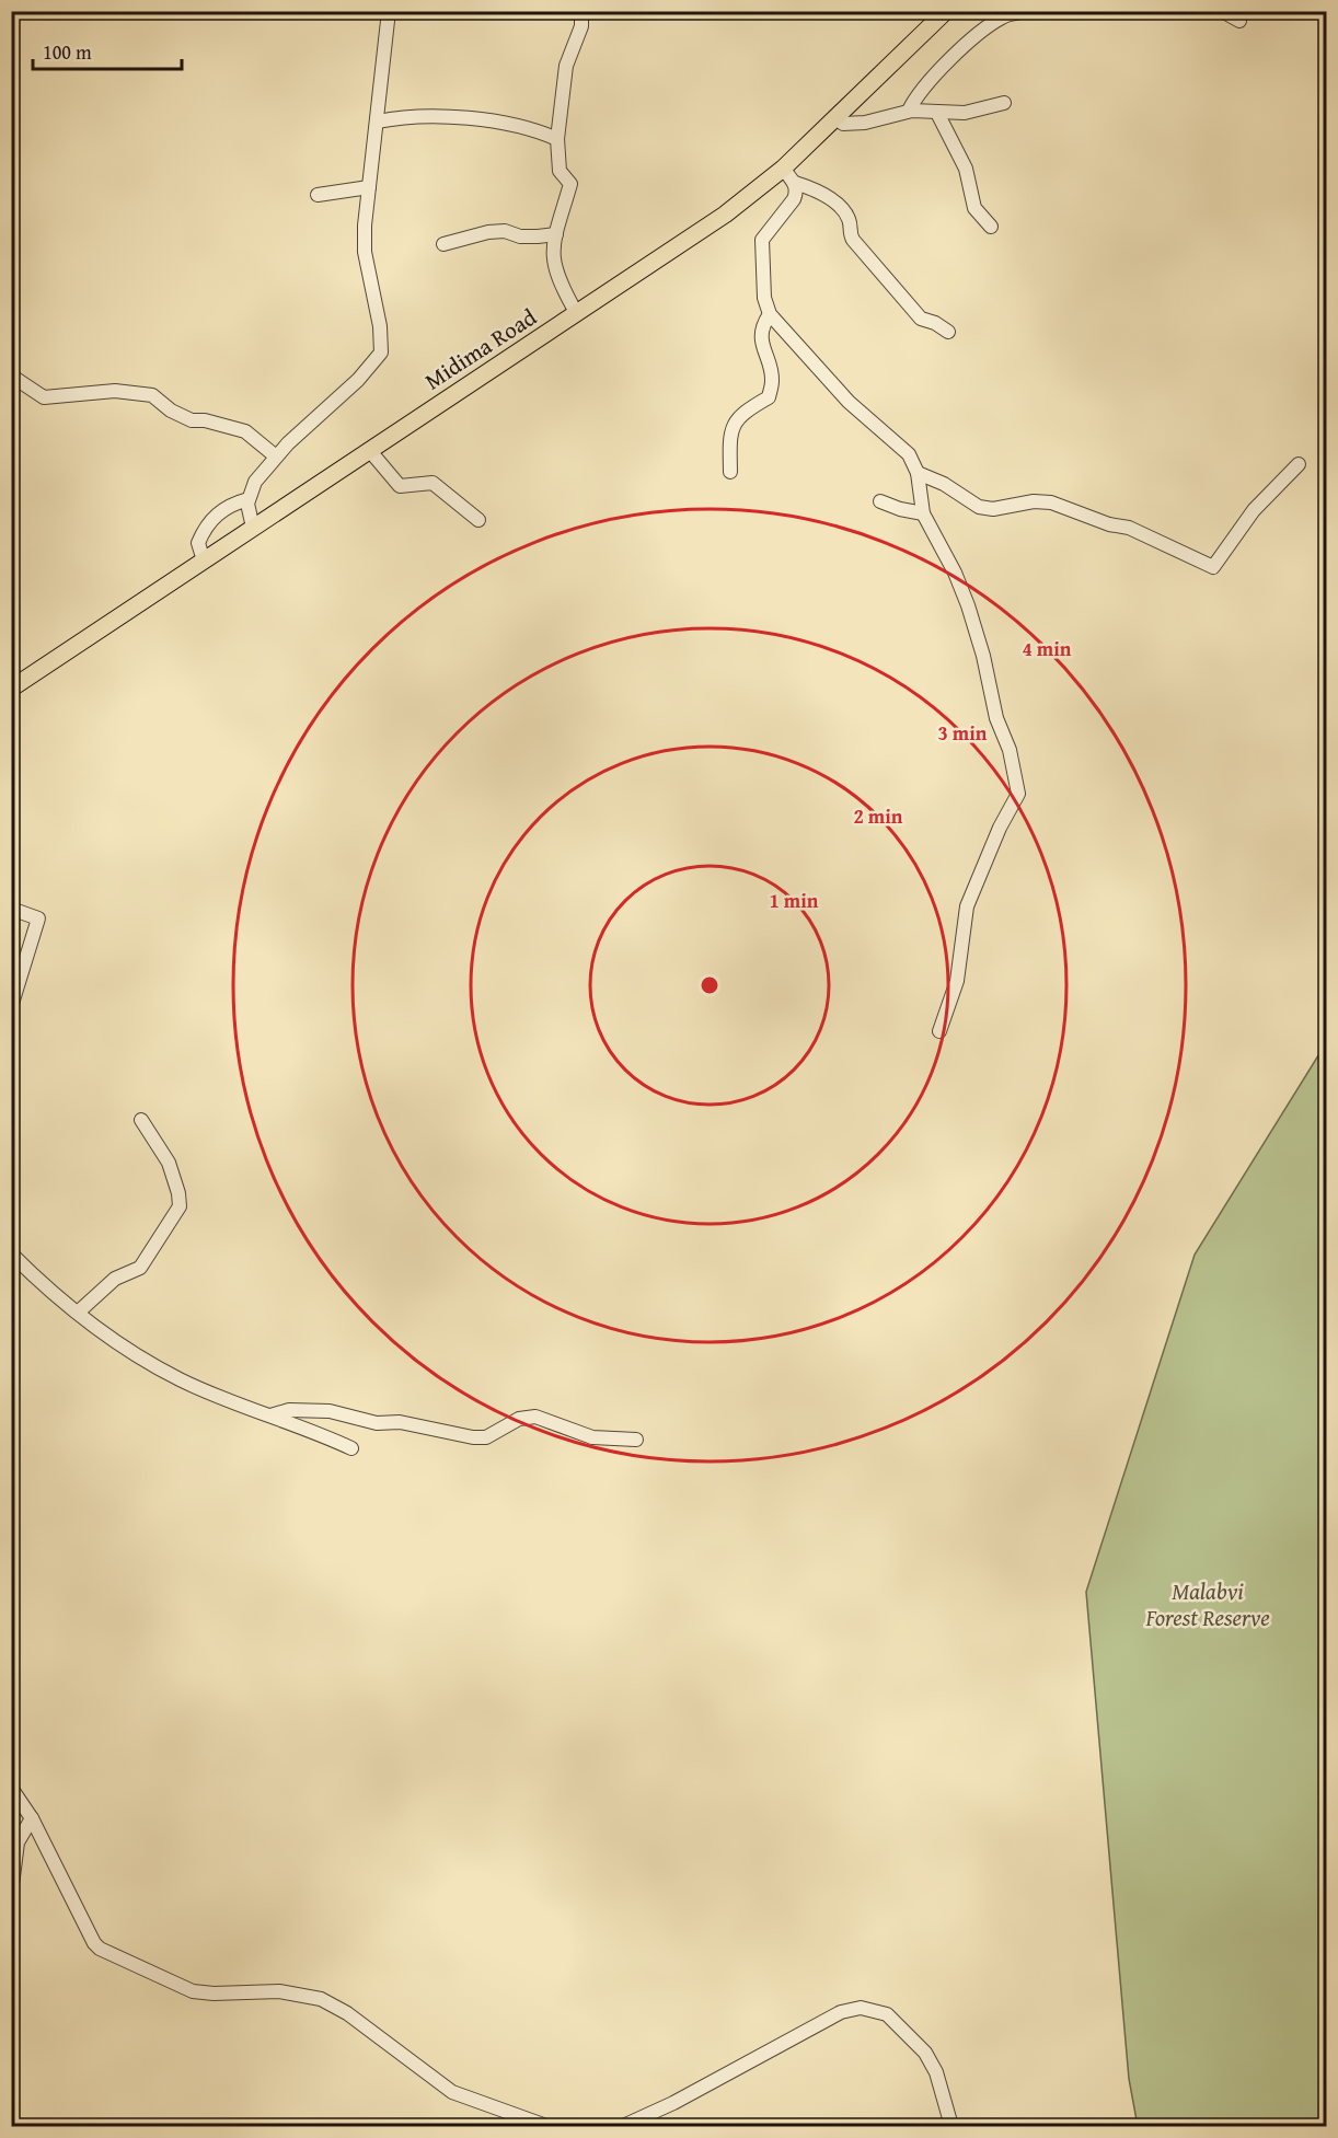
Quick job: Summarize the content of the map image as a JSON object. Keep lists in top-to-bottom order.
{
  "streets": {
    "main road": ["Midima Road"]
  },
  "parks": ["Malabvi Forest Reserve"],
  "scale_bar": "100 m",
  "rings": [
    "4 min",
    "3 min",
    "2 min",
    "1 min"
  ]
}
